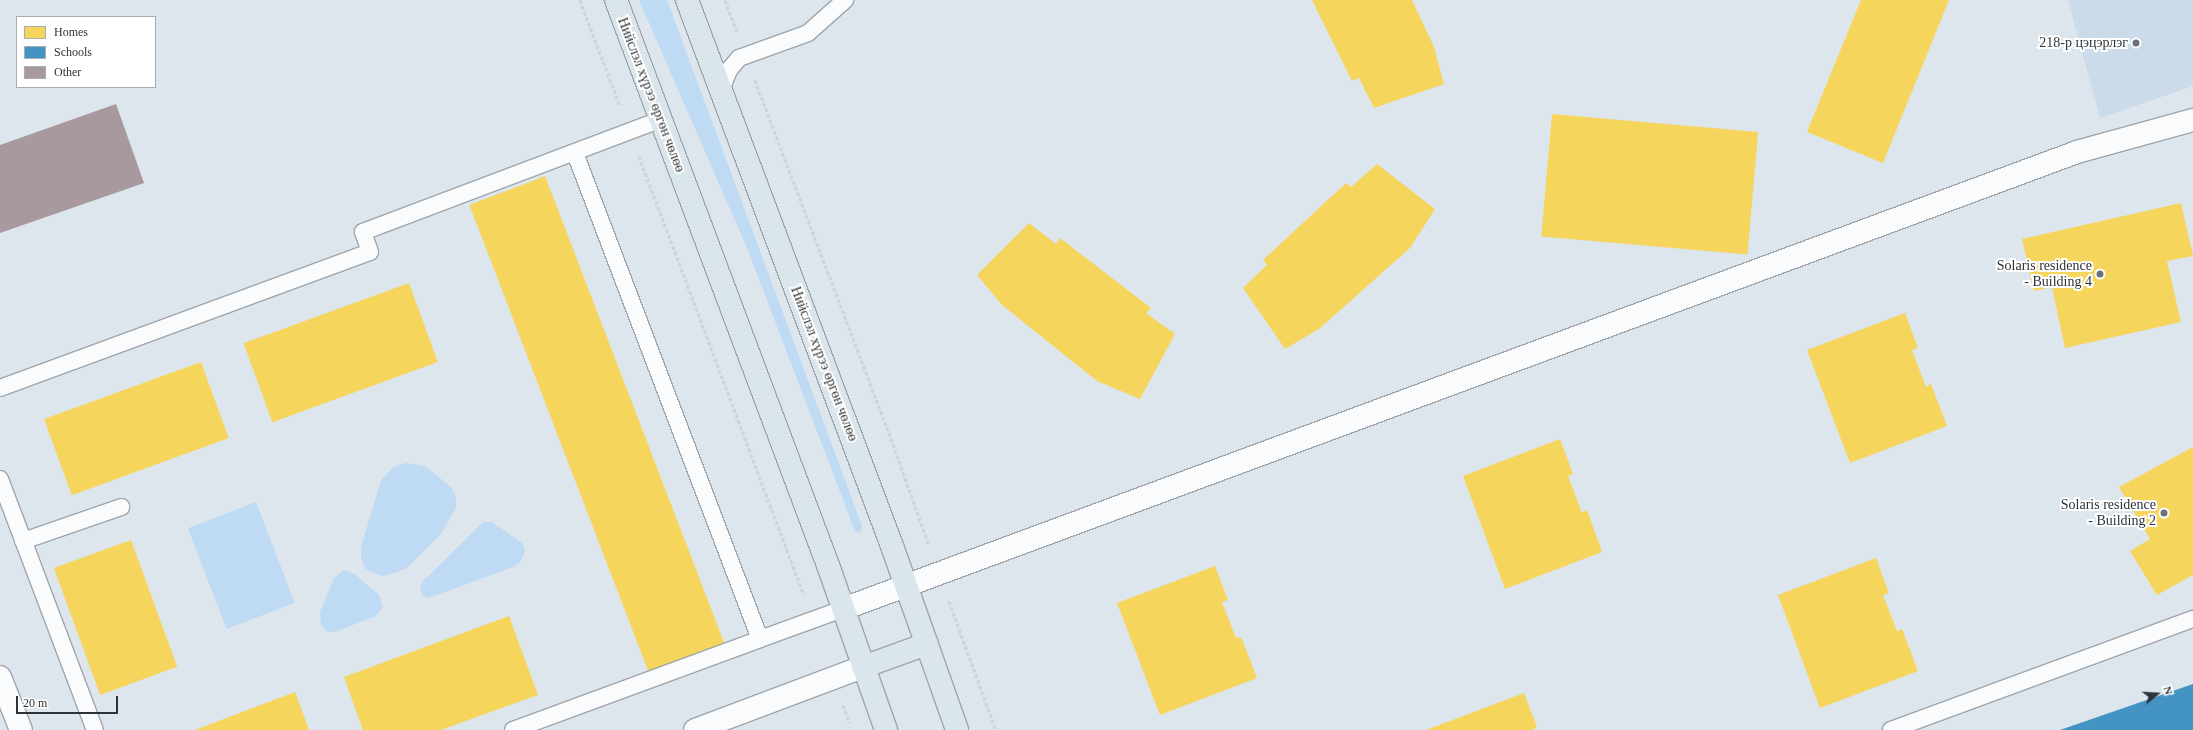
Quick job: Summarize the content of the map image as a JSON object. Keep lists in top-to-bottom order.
{
  "streets": {
    "main road": ["Нийслэл хүрээ өргөн чөлөө"]
  },
  "places": ["218-р цэцэрлэг", "Solaris residence - Building 4", "Solaris residence - Building 2"],
  "legend": ["Homes", "Schools", "Other"],
  "scale_bar": "20 m",
  "north": "right"
}
